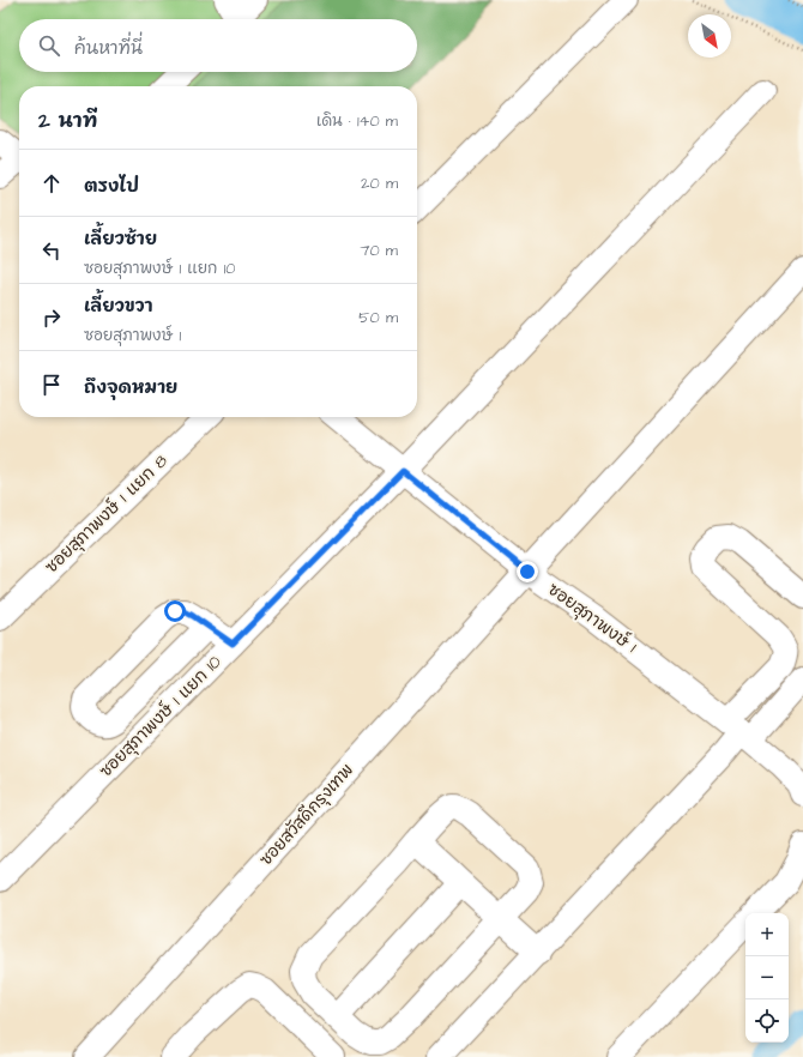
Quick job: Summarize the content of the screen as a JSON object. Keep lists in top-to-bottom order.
{
  "streets": {
    "street": [
      "ซอยสุภาพงษ์ 1 แยก 8",
      "ซอยสุภาพงษ์ 1",
      "ซอยสุภาพงษ์ 1 แยก 10",
      "ซอยสวัสดีกรุงเทพ"
    ]
  },
  "crossings": [
    ["ซอยสุภาพงษ์ 1", "ซอยสุภาพงษ์ 1 แยก 10"],
    ["ซอยสุภาพงษ์ 1", "ซอยสวัสดีกรุงเทพ"]
  ],
  "north": "bottom right",
  "page": {
    "search": "ค้นหาที่นี่",
    "heading": ["2 นาที", "เดิน · 140 m"],
    "list": [
      ["ตรงไป", "20 m"],
      ["เลี้ยวซ้าย", "ซอยสุภาพงษ์ 1 แยก 10", "70 m"],
      ["เลี้ยวขวา", "ซอยสุภาพงษ์ 1", "50 m"],
      "ถึงจุดหมาย"
    ],
    "map_buttons": ["+", "−"]
  }
}
